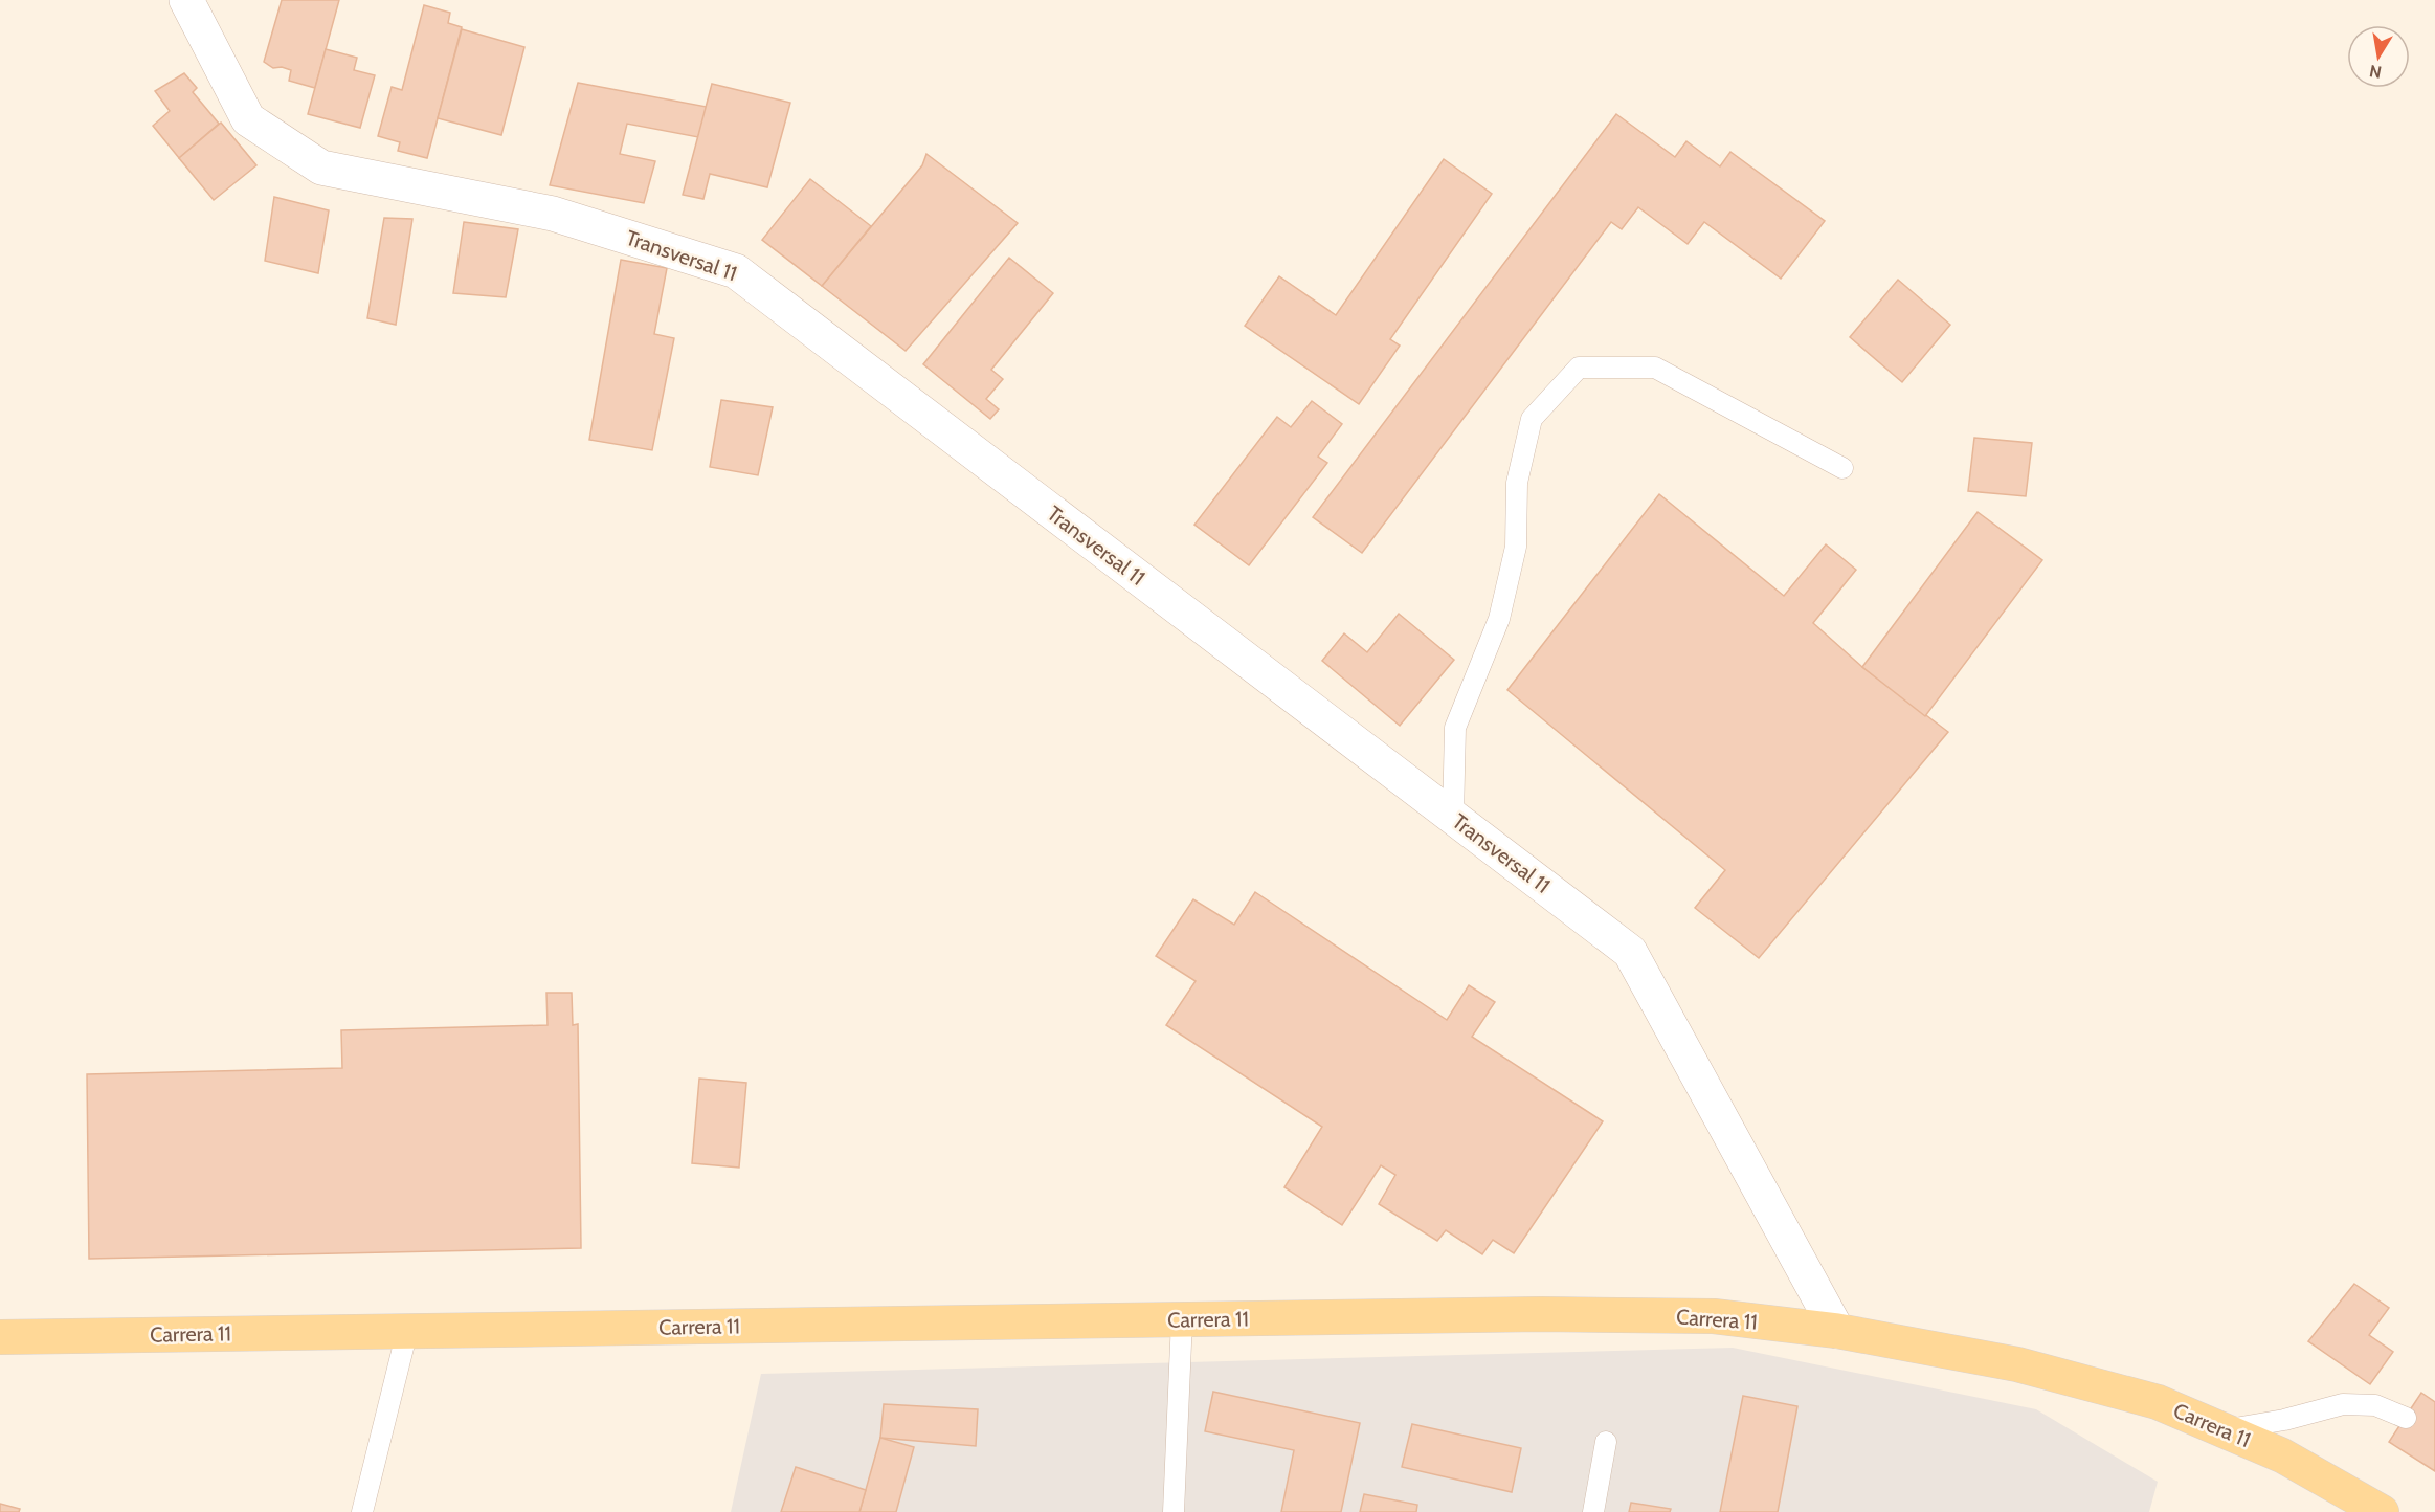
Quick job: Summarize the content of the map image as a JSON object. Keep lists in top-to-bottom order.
{
  "streets": {
    "main road": ["Carrera 11"],
    "street": ["Transversal 11"]
  },
  "crossings": [
    ["Transversal 11", "Carrera 11"]
  ],
  "north": "bottom"
}
